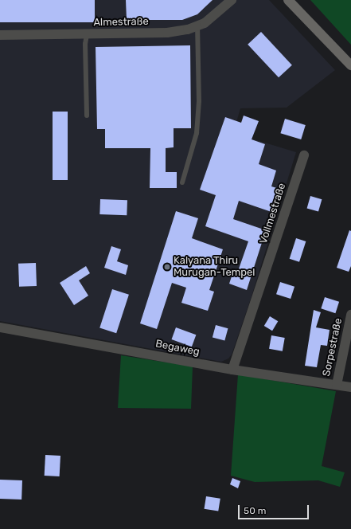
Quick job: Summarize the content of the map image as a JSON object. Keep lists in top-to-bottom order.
{
  "streets": {
    "street": [
      "Almestraße",
      "Vollmestraße",
      "Sorpestraße",
      "Begaweg"
    ]
  },
  "crossings": [
    ["Vollmestraße", "Begaweg"],
    ["Sorpestraße", "Begaweg"]
  ],
  "places": ["Kalyana Thiru Murugan-Tempel"],
  "scale_bar": "50 m"
}
